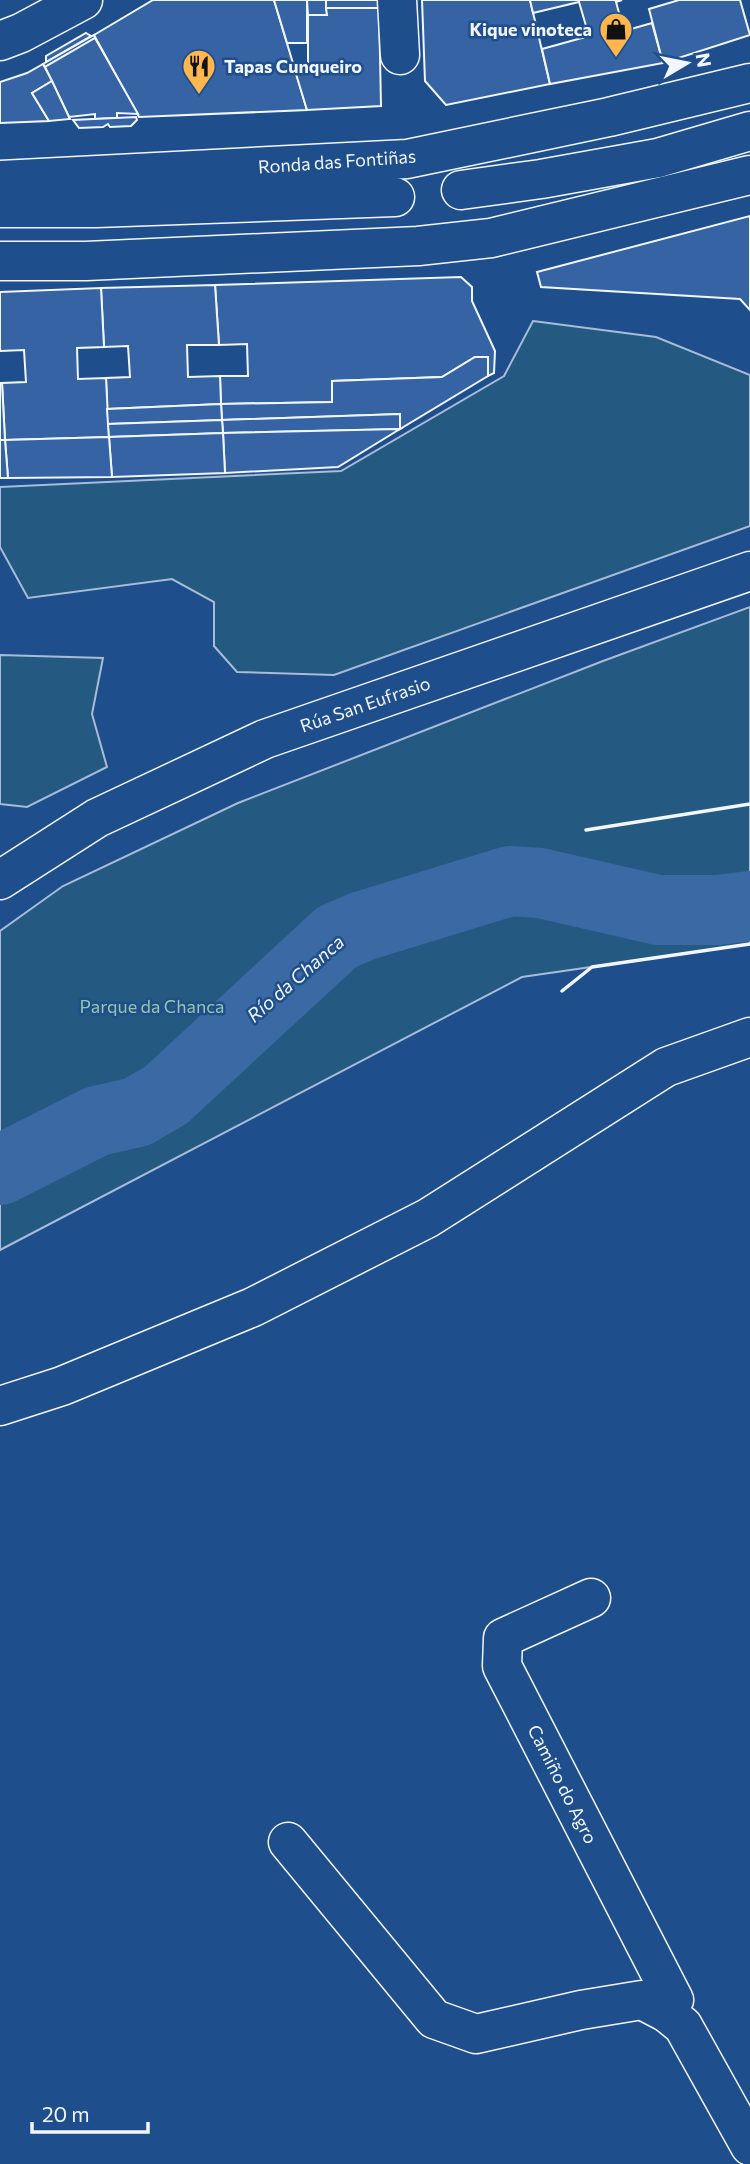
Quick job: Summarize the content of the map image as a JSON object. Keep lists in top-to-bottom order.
{
  "streets": {
    "street": ["Ronda das Fontiñas", "Rúa San Eufrasio", "Camiño do Agro"]
  },
  "water": ["Río da Chanca"],
  "parks": ["Parque da Chanca"],
  "places": {
    "shop": ["Kique vinoteca"],
    "restaurant": ["Tapas Cunqueiro"]
  },
  "scale_bar": "20 m",
  "north": "right"
}
